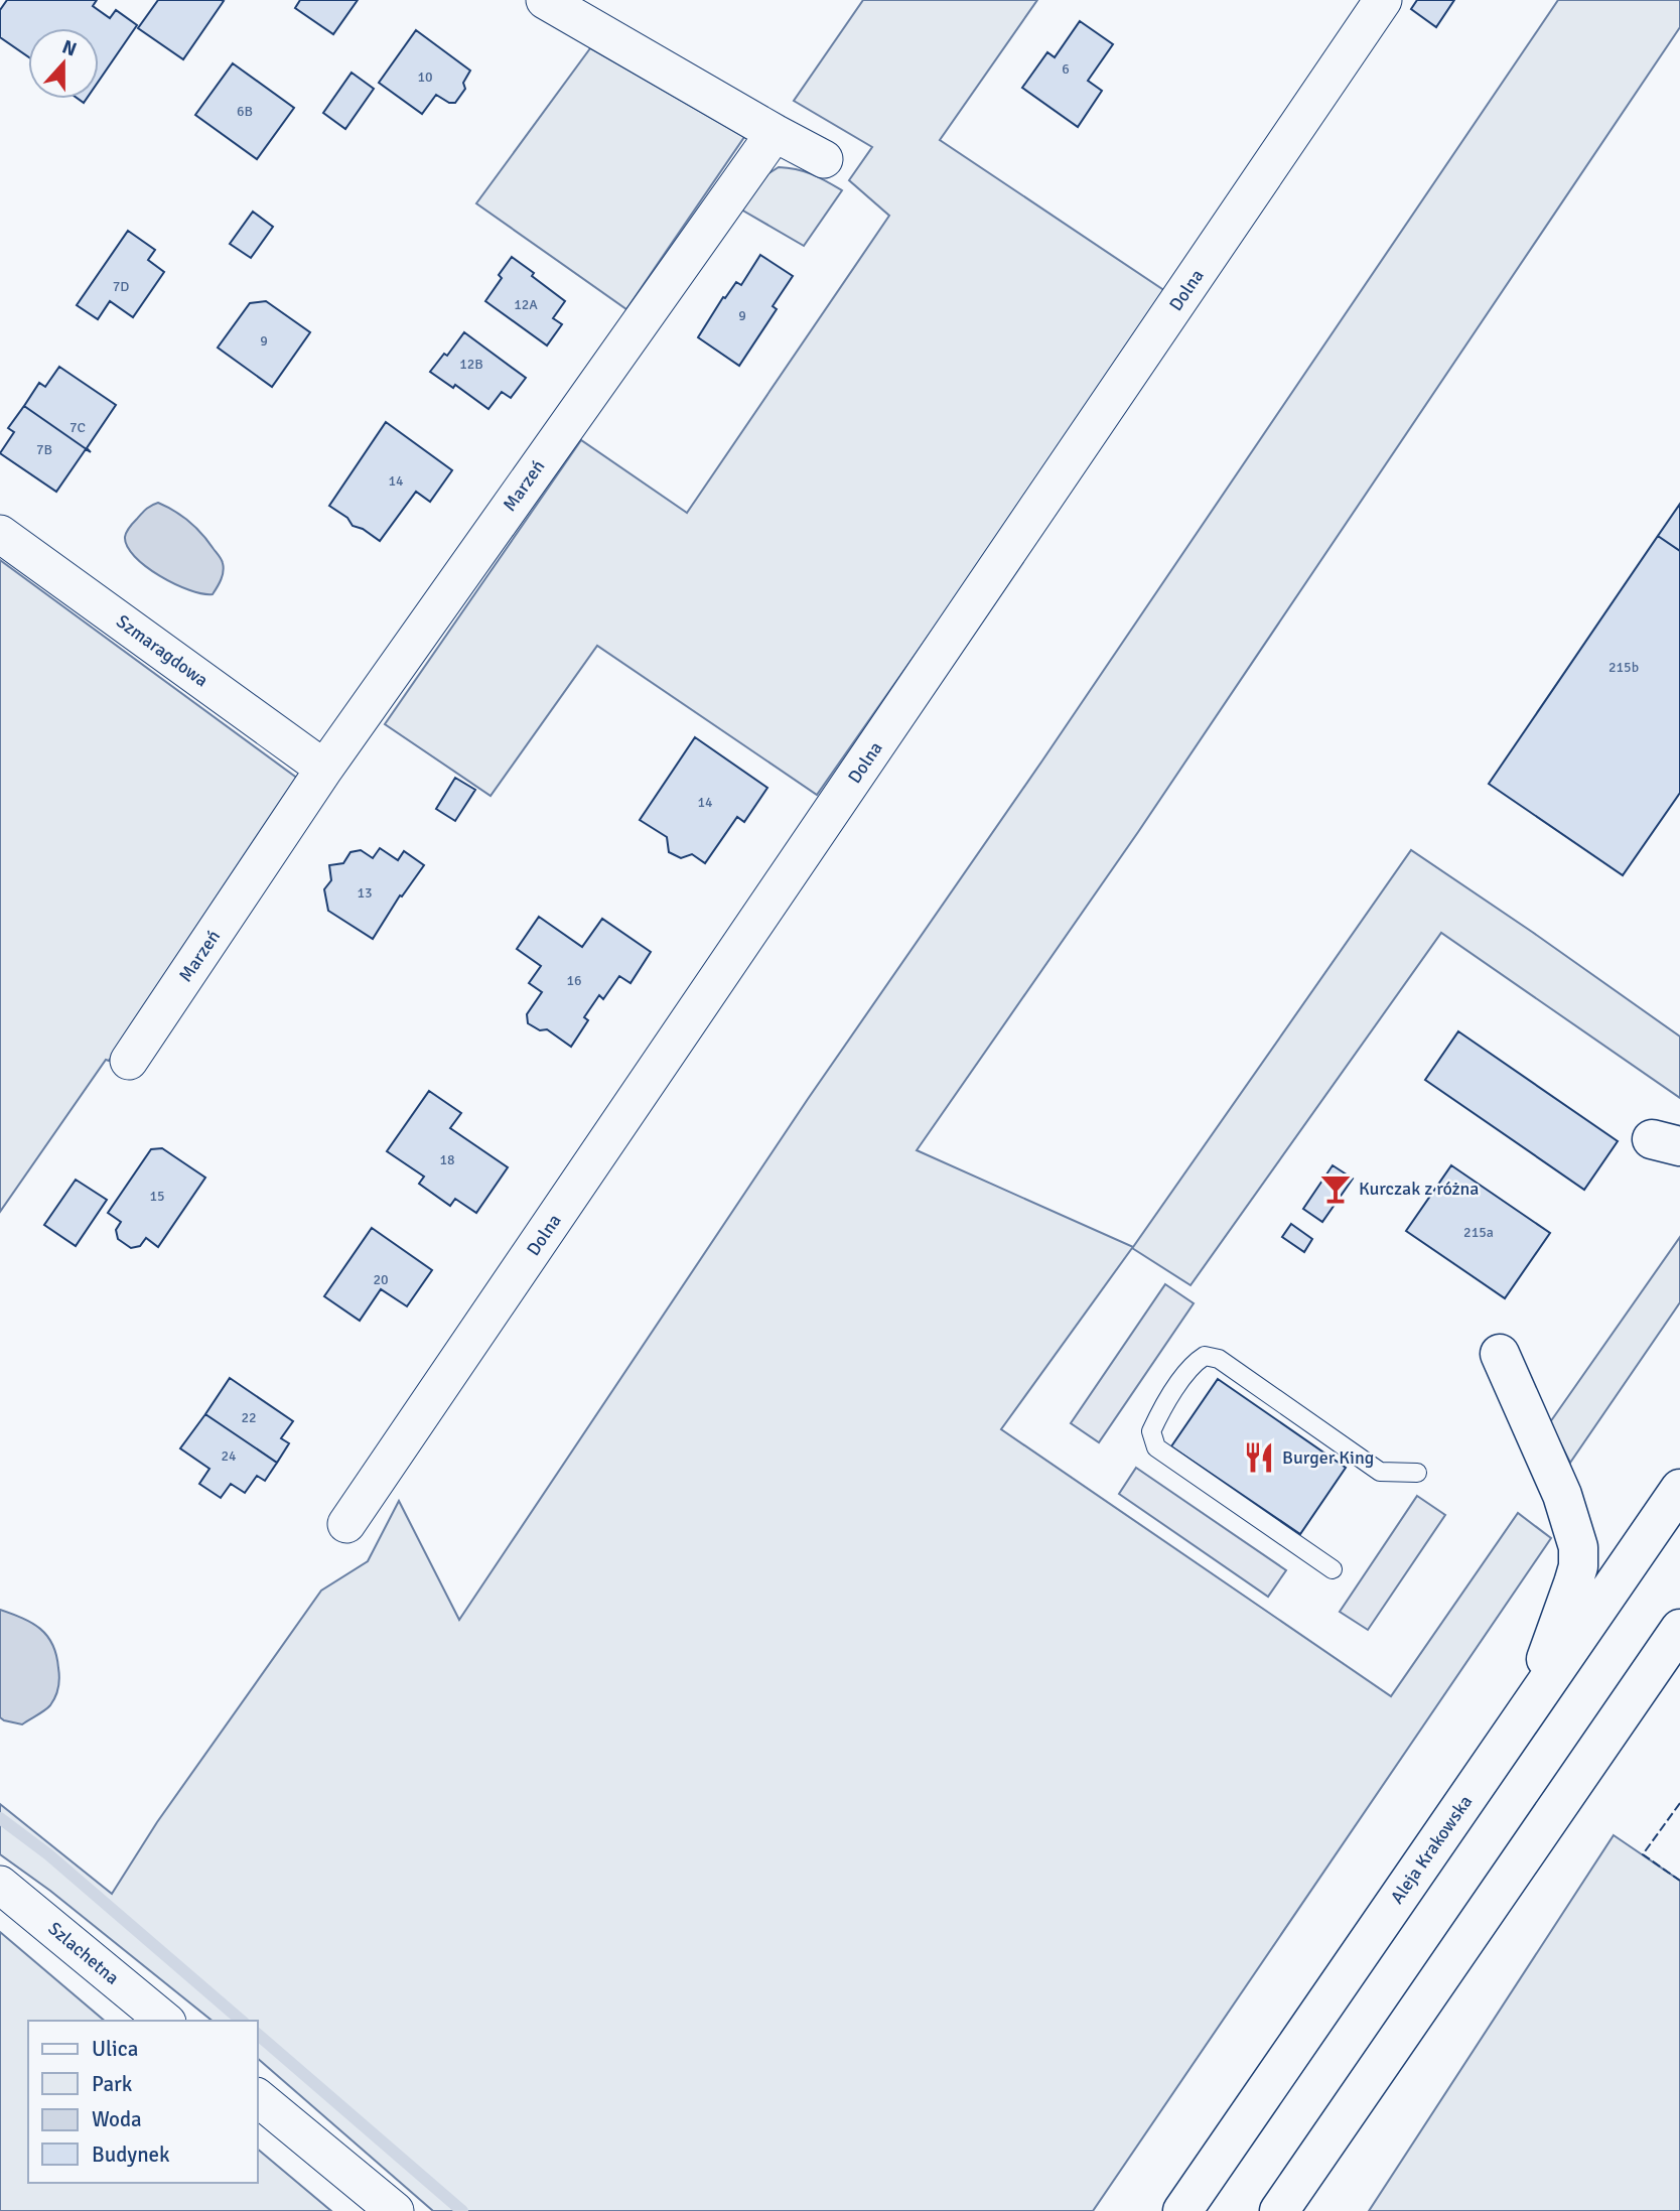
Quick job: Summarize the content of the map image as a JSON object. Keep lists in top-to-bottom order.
{
  "streets": {
    "main road": ["Aleja Krakowska"],
    "street": [
      "Dolna",
      "Marzeń",
      "Szmaragdowa",
      "Szlachetna"
    ]
  },
  "crossings": [
    ["Marzeń", "Szmaragdowa"]
  ],
  "places": {
    "bar": ["Kurczak z różna"],
    "restaurant": ["Burger King"]
  },
  "house_numbers": [
    "6",
    "10",
    "6B",
    "7D",
    "12A",
    "9",
    "9",
    "12B",
    "7C",
    "7B",
    "14",
    "215b",
    "14",
    "13",
    "16",
    "18",
    "15",
    "215a",
    "20",
    "22",
    "24"
  ],
  "legend": [
    "Ulica",
    "Park",
    "Woda",
    "Budynek"
  ],
  "north": "top"
}
